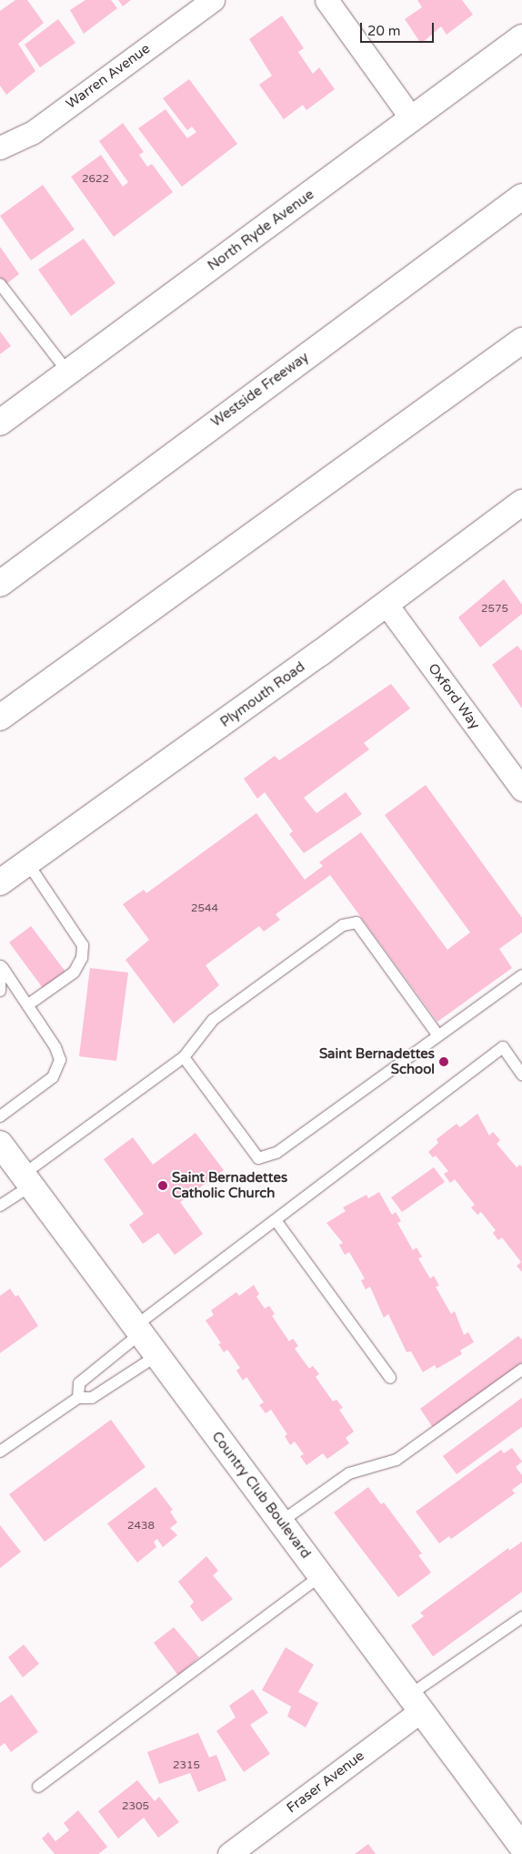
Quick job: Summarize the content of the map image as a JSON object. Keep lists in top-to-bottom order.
{
  "streets": {
    "main road": [
      "North Ryde Avenue",
      "Westside Freeway",
      "Plymouth Road",
      "Country Club Boulevard"
    ],
    "street": ["Warren Avenue", "Oxford Way", "Fraser Avenue"]
  },
  "crossings": [
    ["Plymouth Road", "Oxford Way"],
    ["Country Club Boulevard", "Fraser Avenue"]
  ],
  "places": ["Saint Bernadettes School", "Saint Bernadettes Catholic Church"],
  "house_numbers": [
    "2622",
    "2575",
    "2544",
    "2438",
    "2315",
    "2305"
  ],
  "scale_bar": "20 m"
}
